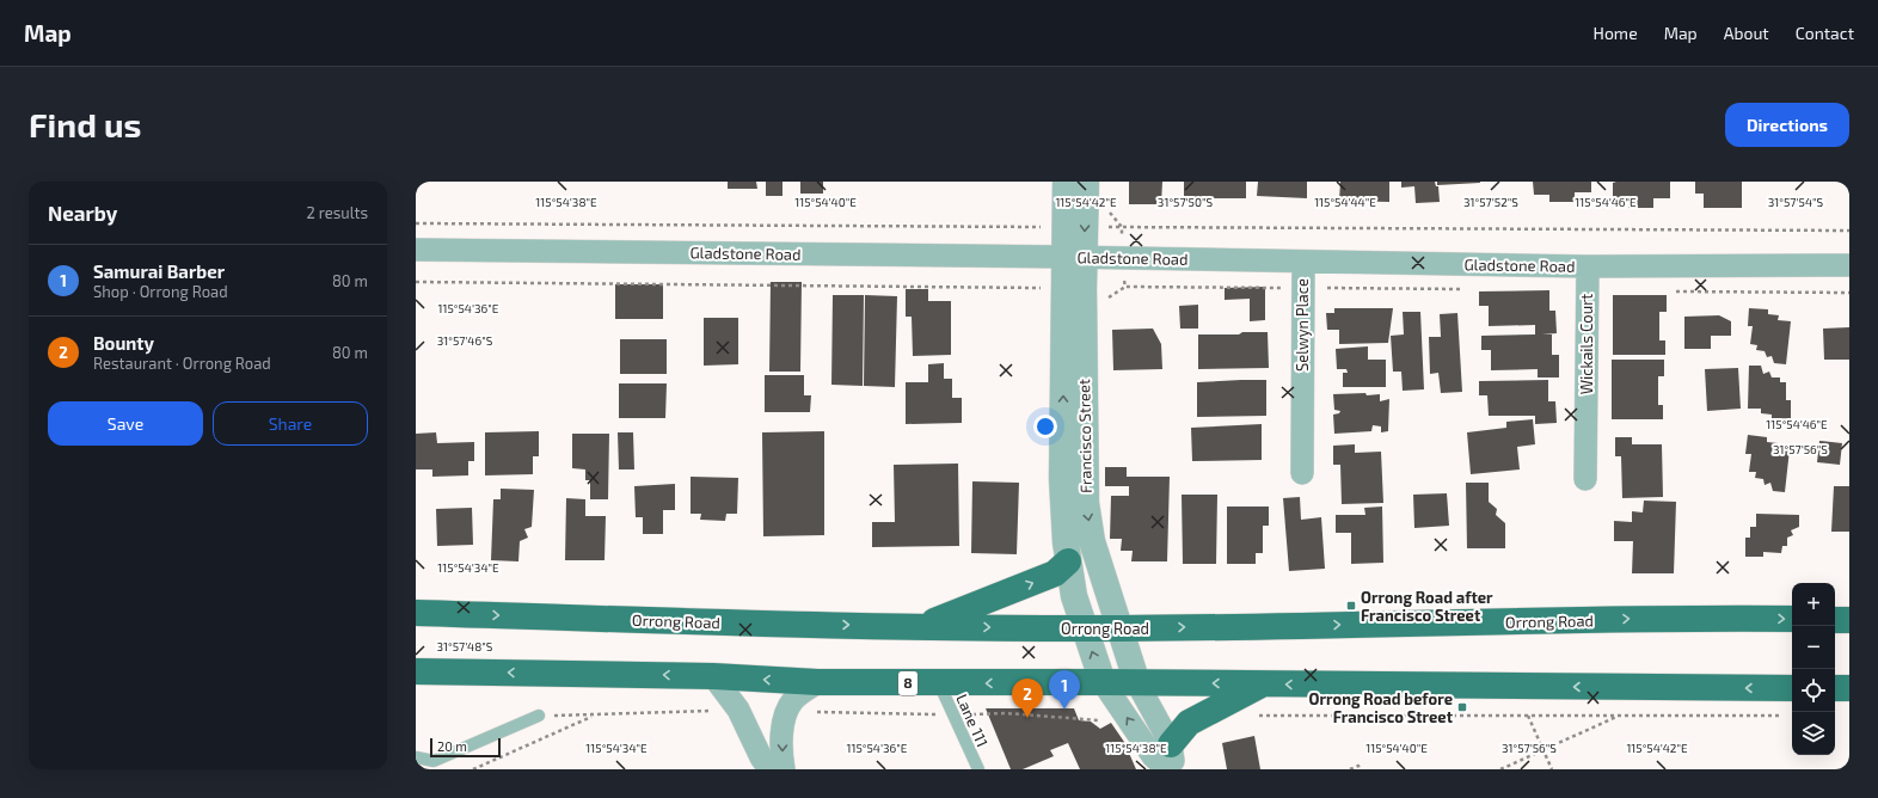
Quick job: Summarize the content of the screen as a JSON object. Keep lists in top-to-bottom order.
{
  "streets": {
    "highway": ["Orrong Road", "8"],
    "street": [
      "Gladstone Road",
      "Selwyn Place",
      "Wickails Court",
      "Francisco Street"
    ],
    "lane": ["Lane 111"]
  },
  "crossings": [
    ["Gladstone Road", "Selwyn Place"],
    ["Gladstone Road", "Wickails Court"],
    ["Gladstone Road", "Francisco Street"],
    ["Francisco Street", "Orrong Road"],
    ["Francisco Street", "8"],
    ["8", "Lane 111"]
  ],
  "places": {
    "transit": ["Orrong Road after Francisco Street", "Orrong Road before Francisco Street"]
  },
  "scale_bar": "20 m",
  "page": {
    "header": "Map",
    "nav": [
      "Home",
      "Map",
      "About",
      "Contact"
    ],
    "buttons": [
      "Directions",
      ["Save", "Share"]
    ],
    "title": "Find us",
    "heading": ["Nearby", "2 results"],
    "list": [
      {
        "mark": "1",
        "name": "Samurai Barber",
        "note": "Shop · Orrong Road",
        "value": "80 m"
      },
      {
        "mark": "2",
        "name": "Bounty",
        "note": "Restaurant · Orrong Road",
        "value": "80 m"
      }
    ],
    "map_buttons": ["+", "−"],
    "pins": ["1", "2"],
    "scale": "20 m"
  },
  "coordinates": [
    "115°54'46\"E",
    "115°54'38\"E",
    "115°54'40\"E",
    "115°54'42\"E",
    "31°57'50\"S",
    "115°54'44\"E",
    "31°57'52\"S",
    "31°57'54\"S",
    "115°54'36\"E",
    "31°57'46\"S",
    "31°57'56\"S",
    "115°54'34\"E",
    "31°57'48\"S"
  ]
}
